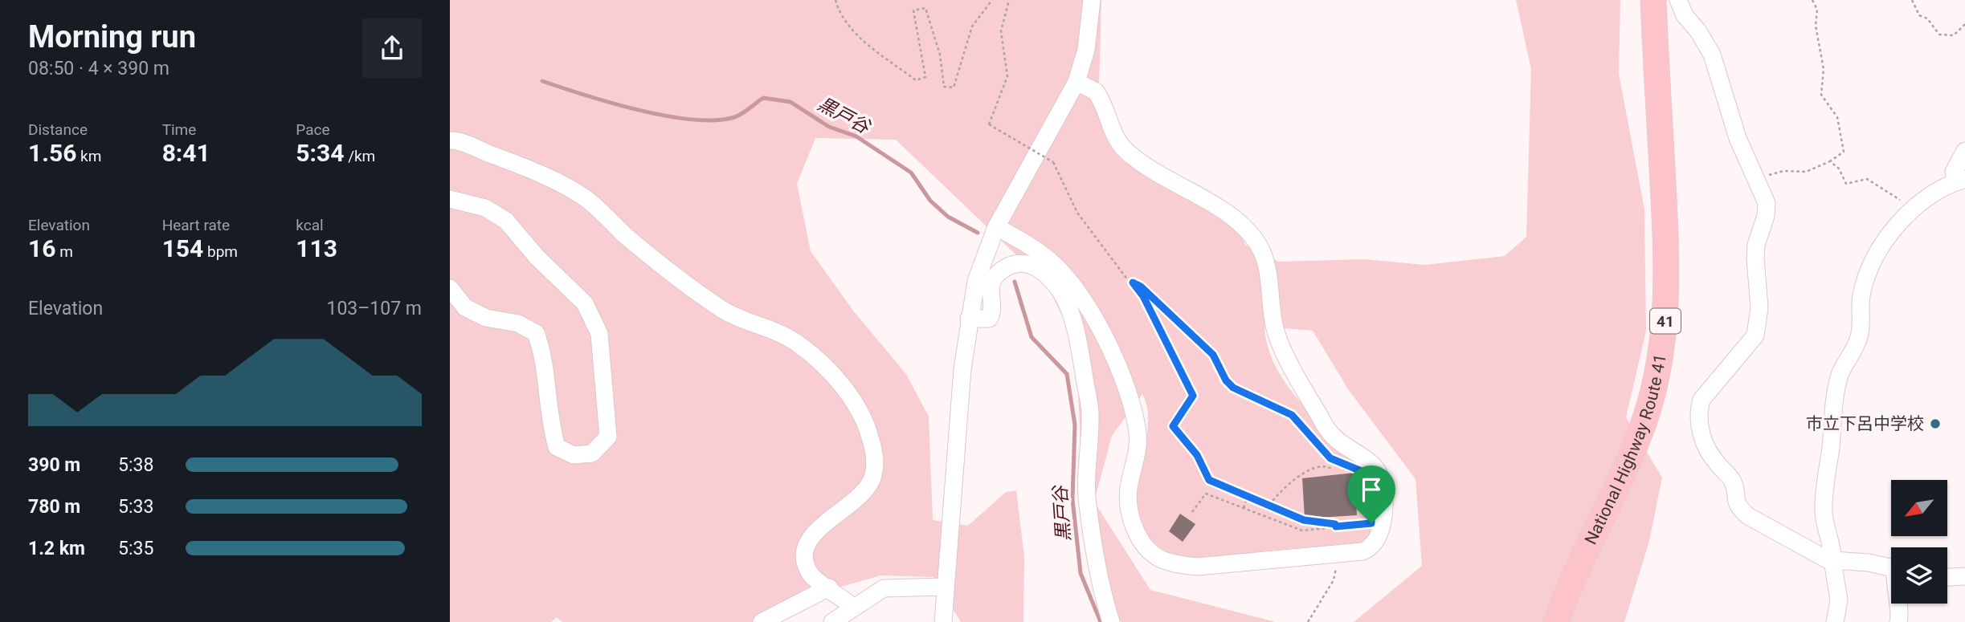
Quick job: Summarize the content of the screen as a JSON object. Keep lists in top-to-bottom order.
{
  "streets": {
    "highway": ["41", "National Highway Route 41"]
  },
  "water": ["黒戸谷"],
  "places": ["市立下呂中学校"],
  "north": "bottom left",
  "page": {
    "heading": ["Morning run", "08:50 · 4 × 390 m"],
    "stats": [
      ["Distance", "1.56 km"],
      ["Time", "8:41"],
      ["Pace", "5:34 /km"],
      ["Elevation", "16 m"],
      ["Heart rate", "154 bpm"],
      ["kcal", "113"]
    ],
    "chart": ["Elevation", "103–107 m"],
    "list": [
      {
        "name": "390 m",
        "note": "5:38"
      },
      {
        "name": "780 m",
        "note": "5:33"
      },
      {
        "name": "1.2 km",
        "note": "5:35"
      }
    ]
  }
}
